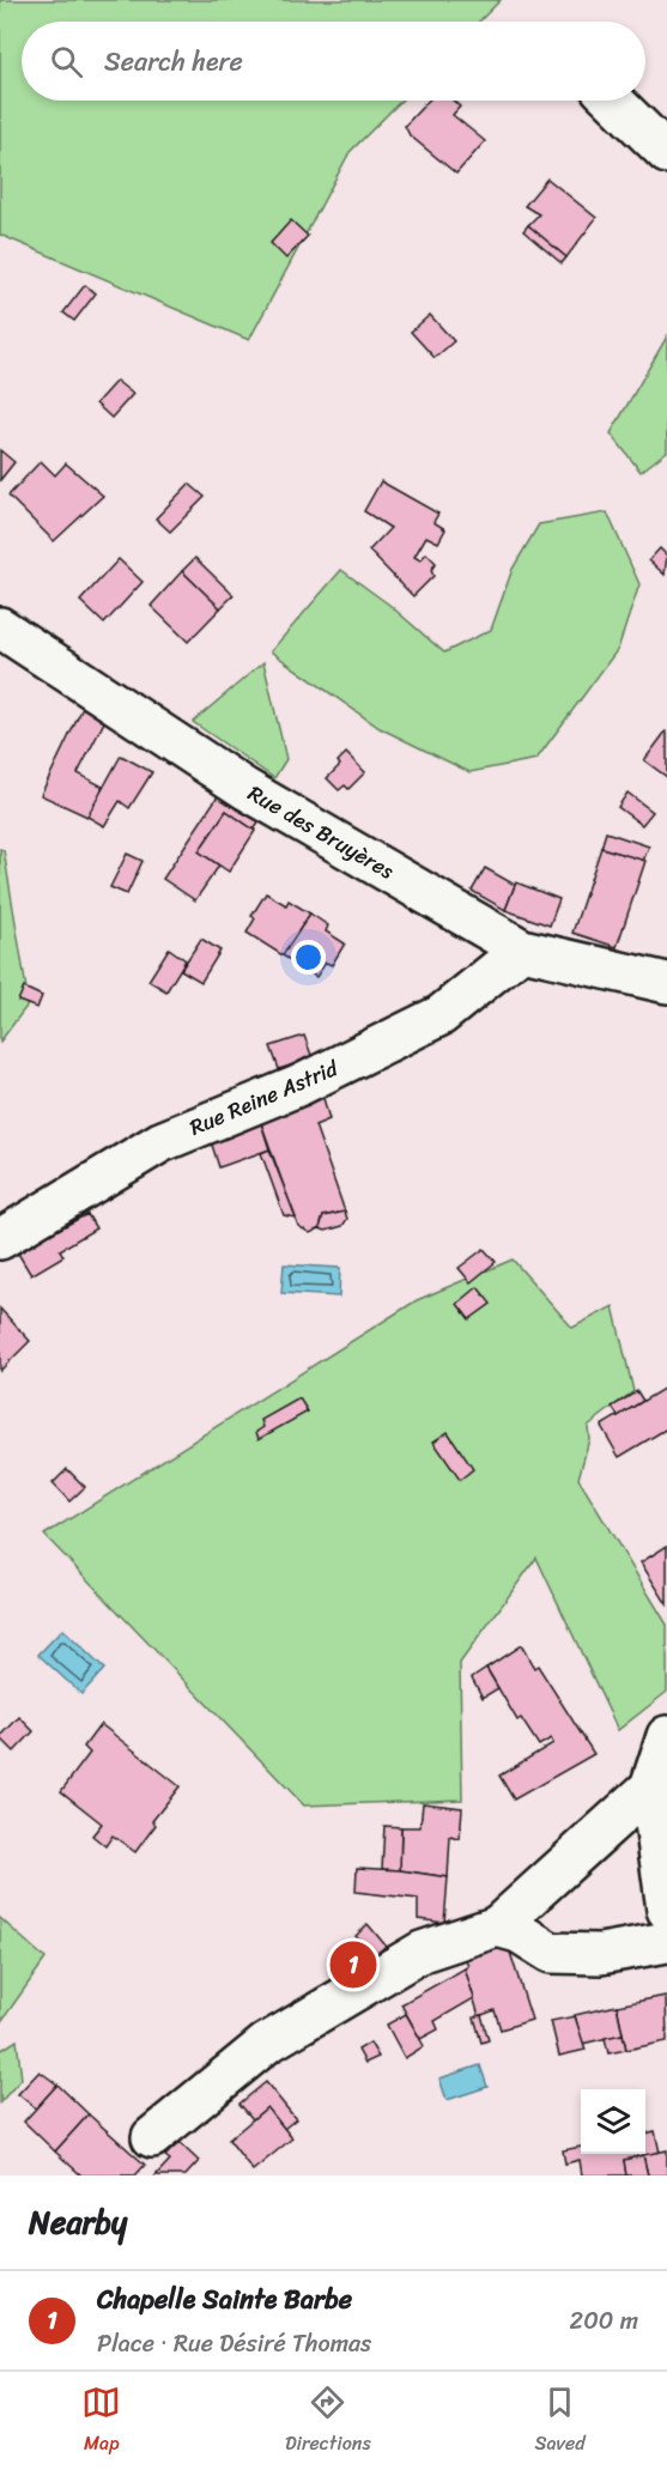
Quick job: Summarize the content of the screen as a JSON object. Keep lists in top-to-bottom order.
{
  "streets": {
    "street": ["Rue des Bruyères", "Rue Reine Astrid"]
  },
  "crossings": [
    ["Rue des Bruyères", "Rue Reine Astrid"]
  ],
  "page": {
    "search": "Search here",
    "pins": "1",
    "heading": "Nearby",
    "list": [
      {
        "mark": "1",
        "name": "Chapelle Sainte Barbe",
        "note": "Place · Rue Désiré Thomas",
        "value": "200 m"
      }
    ],
    "nav": ["Map", "Directions", "Saved"]
  }
}
